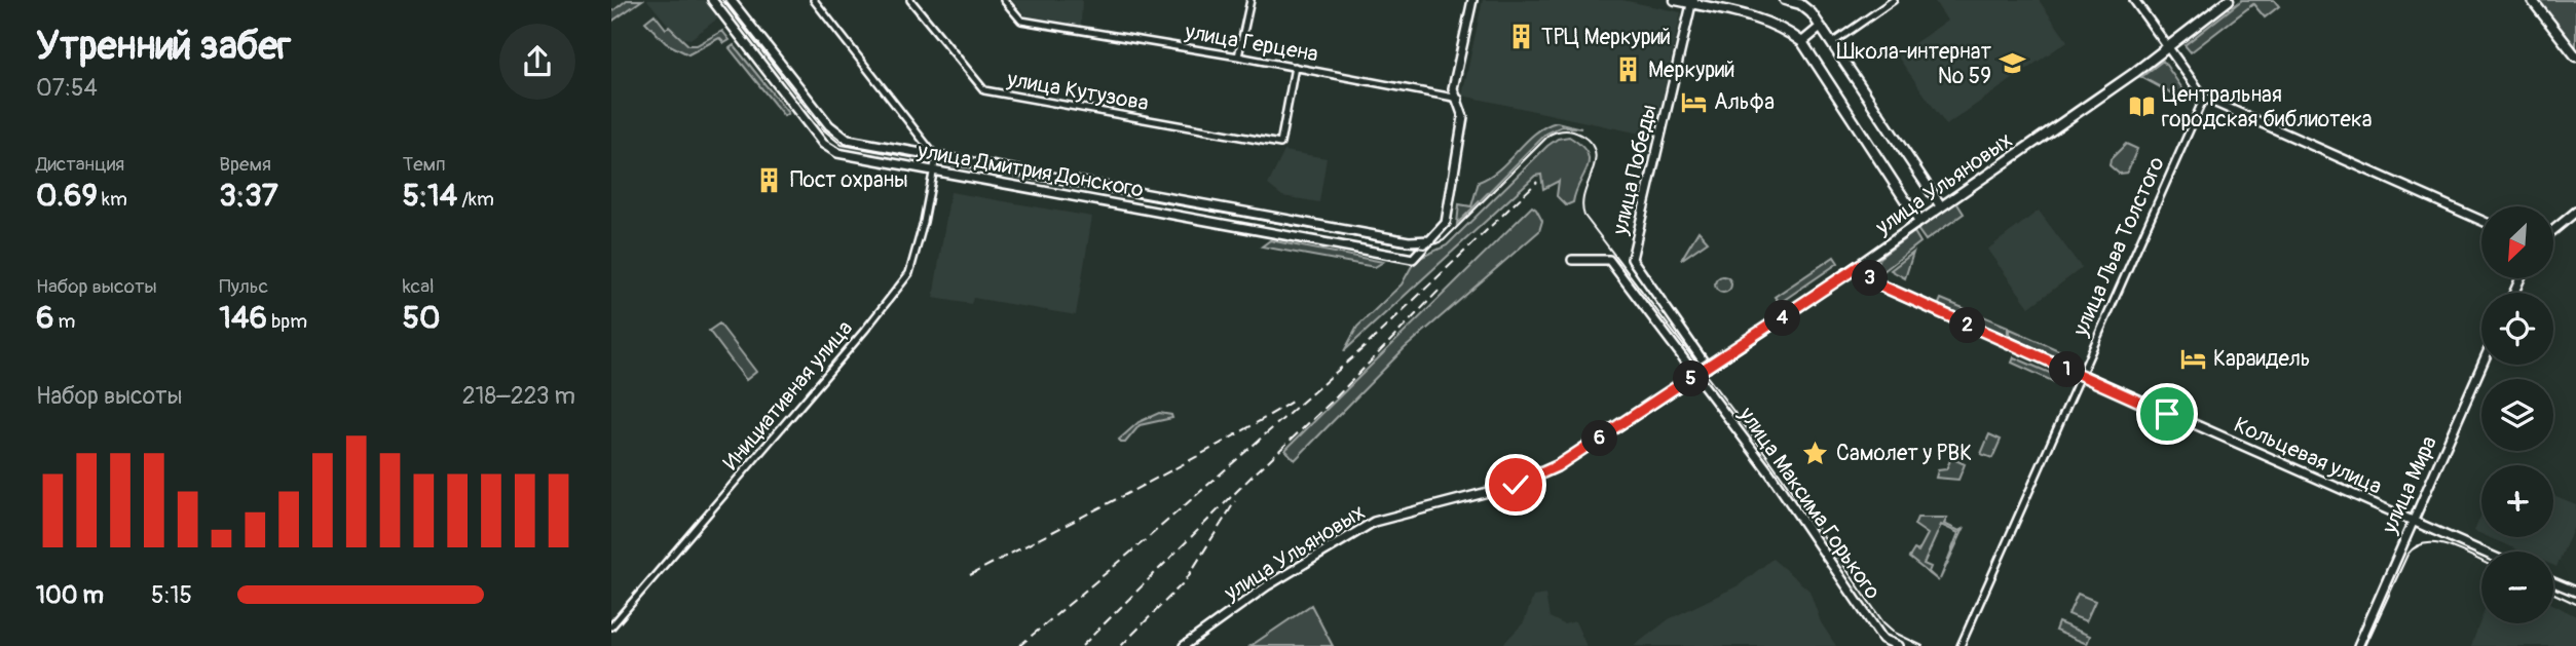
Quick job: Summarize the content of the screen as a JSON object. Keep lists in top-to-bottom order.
{
  "streets": {
    "main road": ["улица Ульяновых"],
    "street": [
      "улица Герцена",
      "улица Кутузова",
      "улица Победы",
      "улица Дмитрия Донского",
      "улица Льва Толстого",
      "Инициативная улица",
      "Кольцевая улица",
      "улица Мира",
      "улица Максима Горького"
    ]
  },
  "crossings": [
    ["улица Герцена", "улица Кутузова"],
    ["улица Победы", "улица Ульяновых"],
    ["улица Дмитрия Донского", "Инициативная улица"],
    ["улица Ульяновых", "Кольцевая улица"],
    ["улица Ульяновых", "улица Максима Горького"],
    ["улица Льва Толстого", "Кольцевая улица"],
    ["Кольцевая улица", "улица Мира"]
  ],
  "places": {
    "building": ["ТРЦ Меркурий", "Меркурий", "Пост охраны"],
    "school or university": ["Школа-интернат № 59"],
    "hotel": ["Альфа", "Караидель"],
    "library": ["Центральная городская библиотека"],
    "place": ["Самолет у РВК"]
  },
  "north": "bottom left",
  "page": {
    "heading": ["Утренний забег", "07:54"],
    "stats": [
      ["Дистанция", "0.69 km"],
      ["Время", "3:37"],
      ["Темп", "5:14 /km"],
      ["Набор высоты", "6 m"],
      ["Пульс", "146 bpm"],
      ["kcal", "50"]
    ],
    "map_buttons": ["+", "−"],
    "pins": [
      "3",
      "4",
      "2",
      "1",
      "5",
      "6"
    ],
    "chart": ["Набор высоты", "218–223 m"],
    "list": [
      {
        "name": "100 m",
        "note": "5:15"
      }
    ]
  }
}
